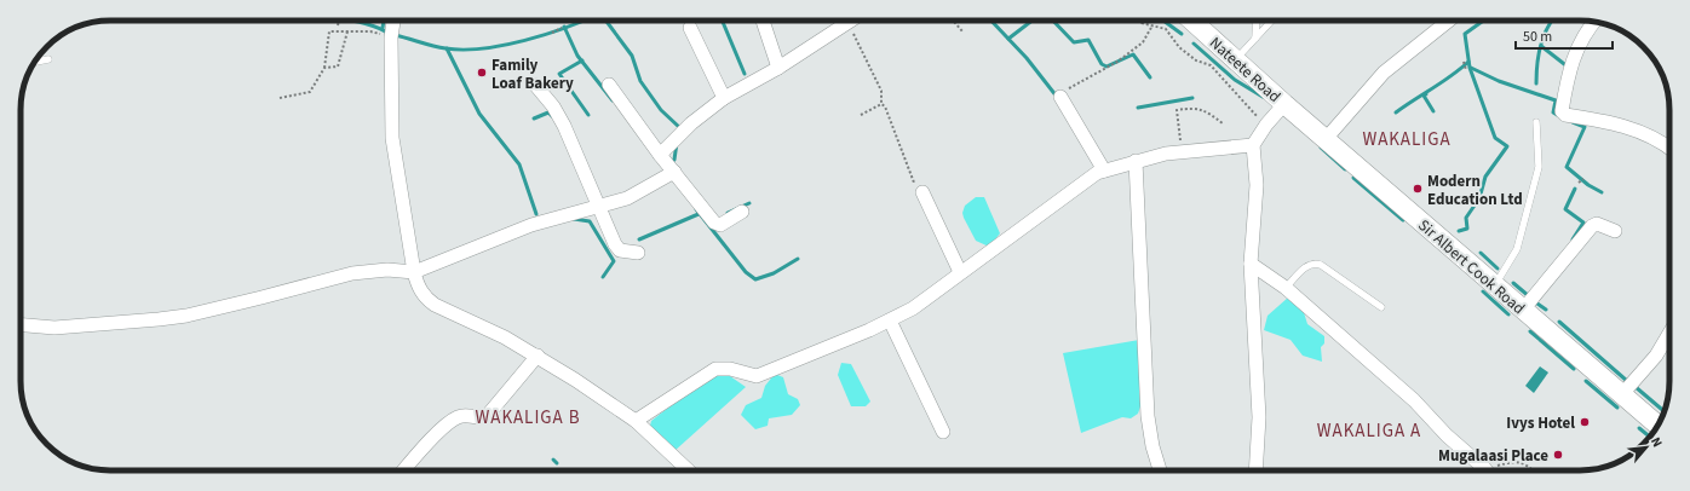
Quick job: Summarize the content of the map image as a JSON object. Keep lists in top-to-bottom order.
{
  "streets": {
    "main road": ["Nateete Road", "Sir Albert Cook Road"]
  },
  "crossings": [
    ["Nateete Road", "Sir Albert Cook Road"]
  ],
  "districts": ["WAKALIGA", "WAKALIGA B", "WAKALIGA A"],
  "places": [
    "Family Loaf Bakery",
    "Modern Education Ltd",
    "Ivys Hotel",
    "Mugalaasi Place"
  ],
  "scale_bar": "50 m",
  "north": "top right"
}
